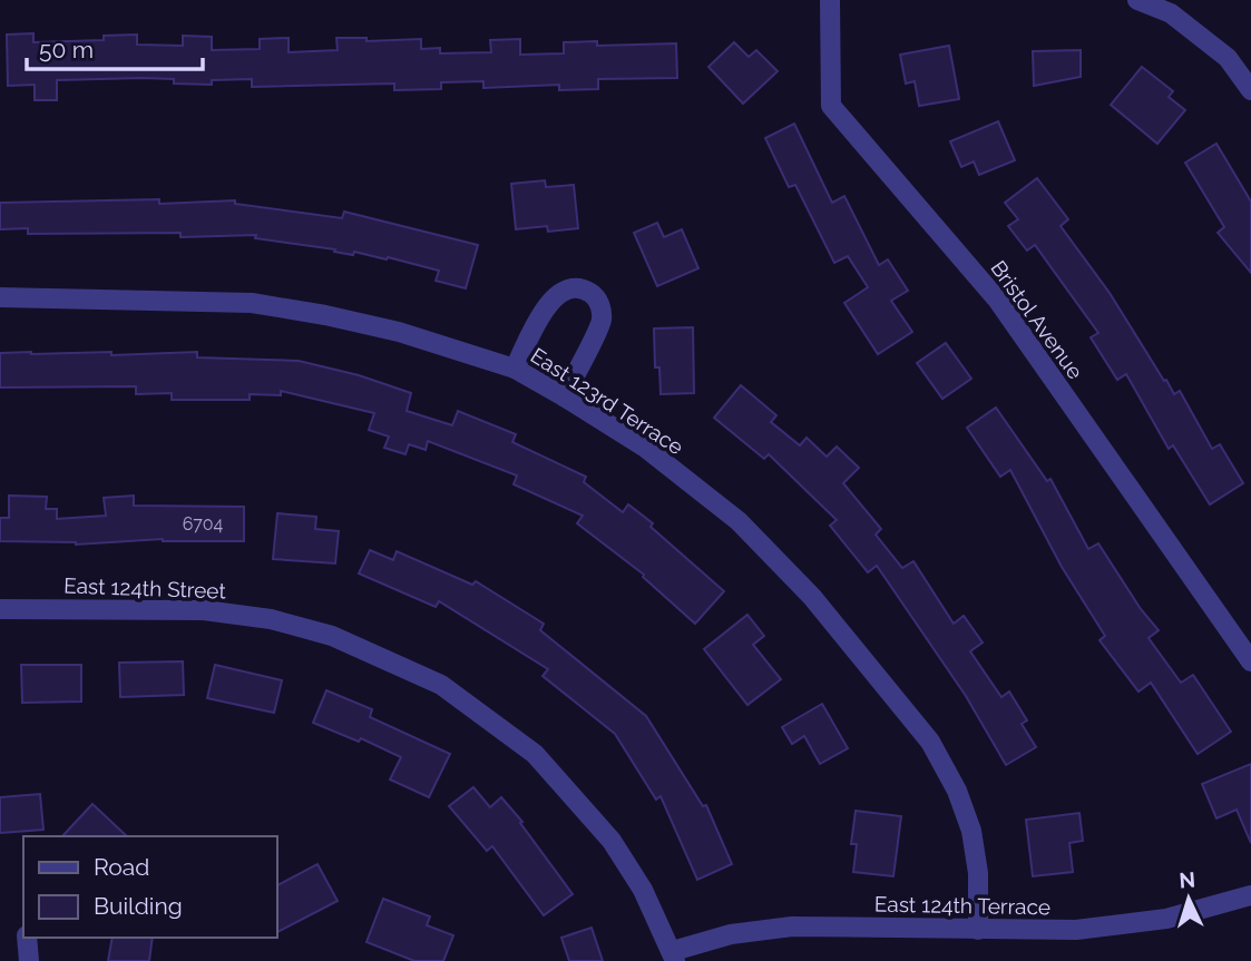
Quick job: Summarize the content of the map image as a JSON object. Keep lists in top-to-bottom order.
{
  "streets": {
    "street": [
      "Bristol Avenue",
      "East 123rd Terrace",
      "East 124th Street",
      "East 124th Terrace"
    ]
  },
  "crossings": [
    ["East 123rd Terrace", "East 124th Terrace"],
    ["East 124th Street", "East 124th Terrace"]
  ],
  "house_numbers": ["6704"],
  "legend": ["Road", "Building"],
  "scale_bar": "50 m",
  "north": "top"
}
